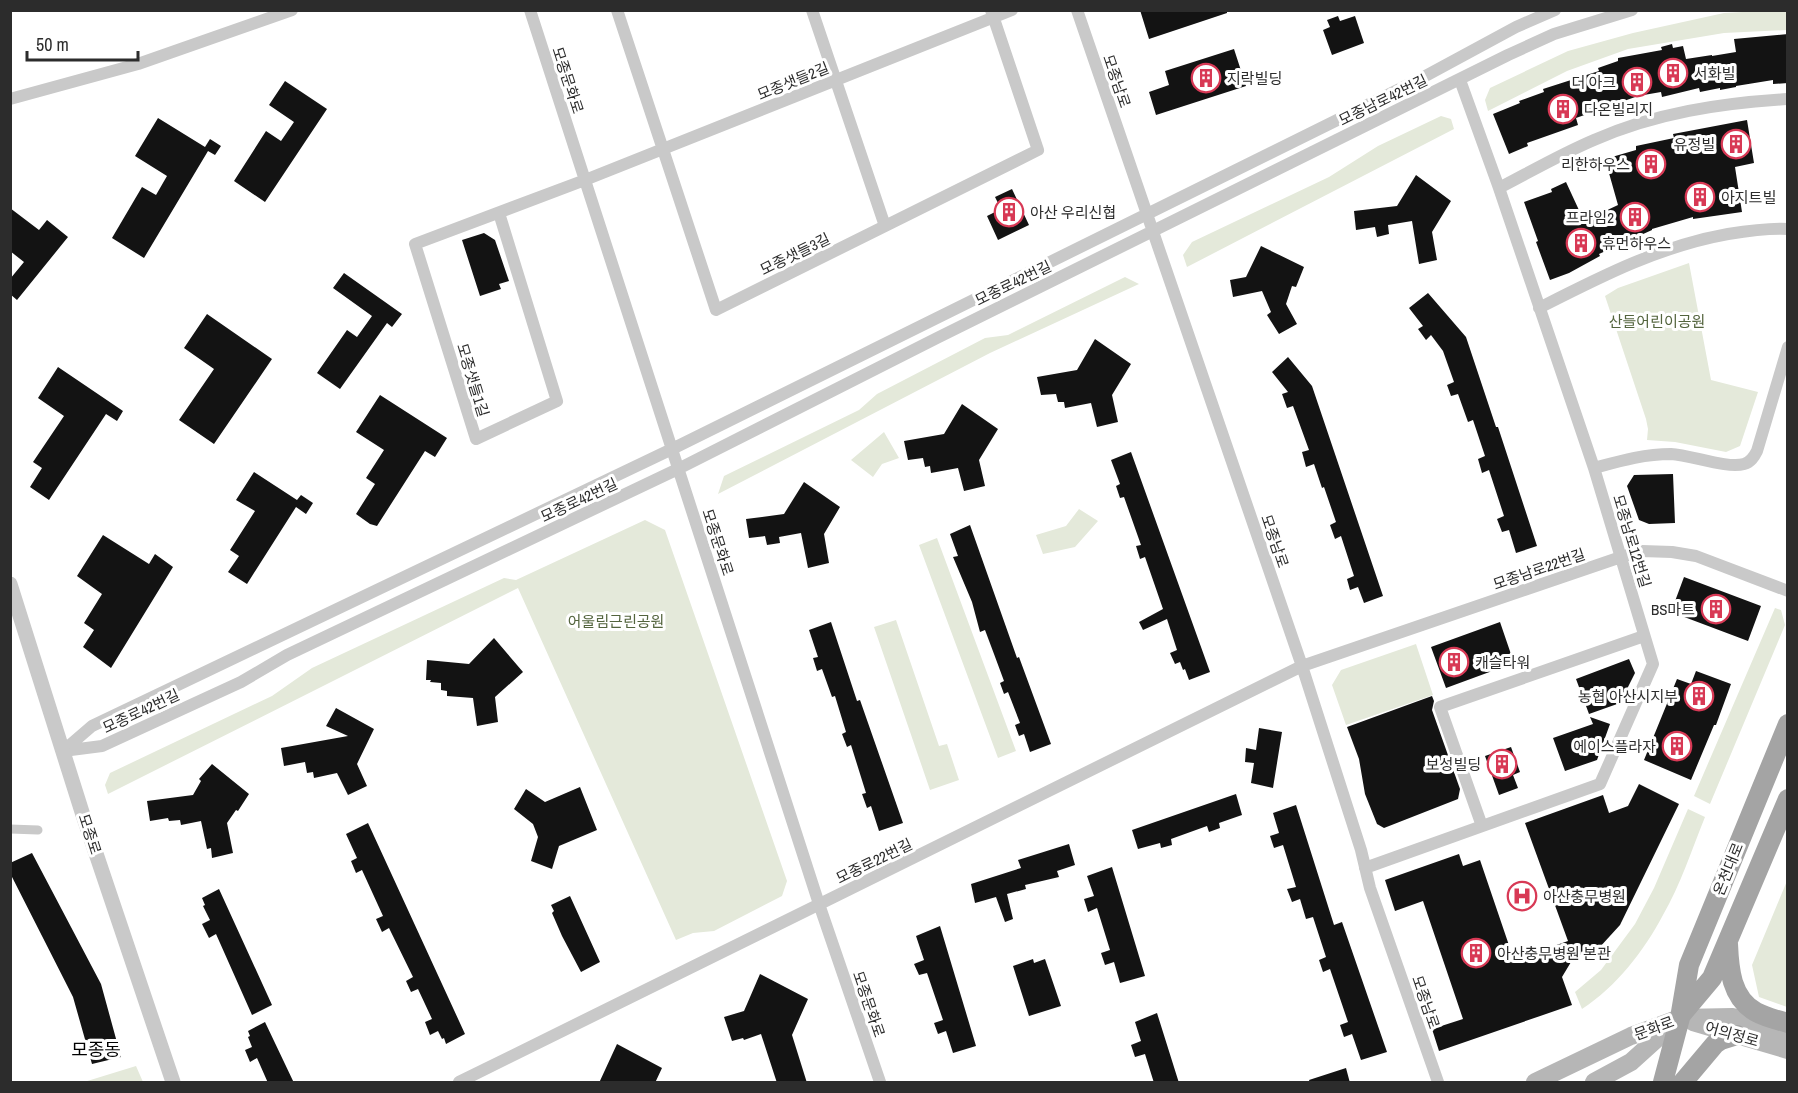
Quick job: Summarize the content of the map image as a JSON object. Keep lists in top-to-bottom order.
{
  "streets": {
    "main road": ["온천대로", "문화로", "어의정로"],
    "street": [
      "모종문화로",
      "모종샛들2길",
      "모종남로",
      "모종남로42번길",
      "모종샛들3길",
      "모종로42번길",
      "모종샛들1길",
      "모종남로12번길",
      "모종남로22번길",
      "모종로",
      "모종로22번길"
    ]
  },
  "crossings": [
    ["모종문화로", "모종샛들2길"],
    ["모종문화로", "모종로42번길"],
    ["모종문화로", "모종샛들1길"],
    ["모종문화로", "모종로22번길"],
    ["모종샛들2길", "모종샛들3길"],
    ["모종샛들2길", "모종샛들1길"],
    ["모종남로", "모종남로42번길"],
    ["모종남로", "모종로42번길"],
    ["모종남로", "모종남로12번길"],
    ["모종남로", "모종남로22번길"],
    ["모종남로", "모종로22번길"],
    ["모종남로42번길", "모종로42번길"],
    ["모종로42번길", "모종로"],
    ["모종남로12번길", "모종남로22번길"],
    ["모종남로22번길", "모종로22번길"],
    ["온천대로", "문화로"],
    ["온천대로", "어의정로"],
    ["문화로", "어의정로"]
  ],
  "districts": ["모종동"],
  "parks": ["산들어린이공원", "어울림근린공원"],
  "places": {
    "building": [
      "서화빌",
      "지락빌딩",
      "더 아크",
      "다온빌리지",
      "유정빌",
      "리한하우스",
      "아지트빌",
      "아산 우리신협",
      "프라임2",
      "휴먼하우스",
      "BS마트",
      "캐슬타워",
      "농협 아산시지부",
      "에이스플라자",
      "보성빌딩",
      "아산충무병원 본관"
    ],
    "hospital": ["아산충무병원"]
  },
  "scale_bar": "50 m"
}
